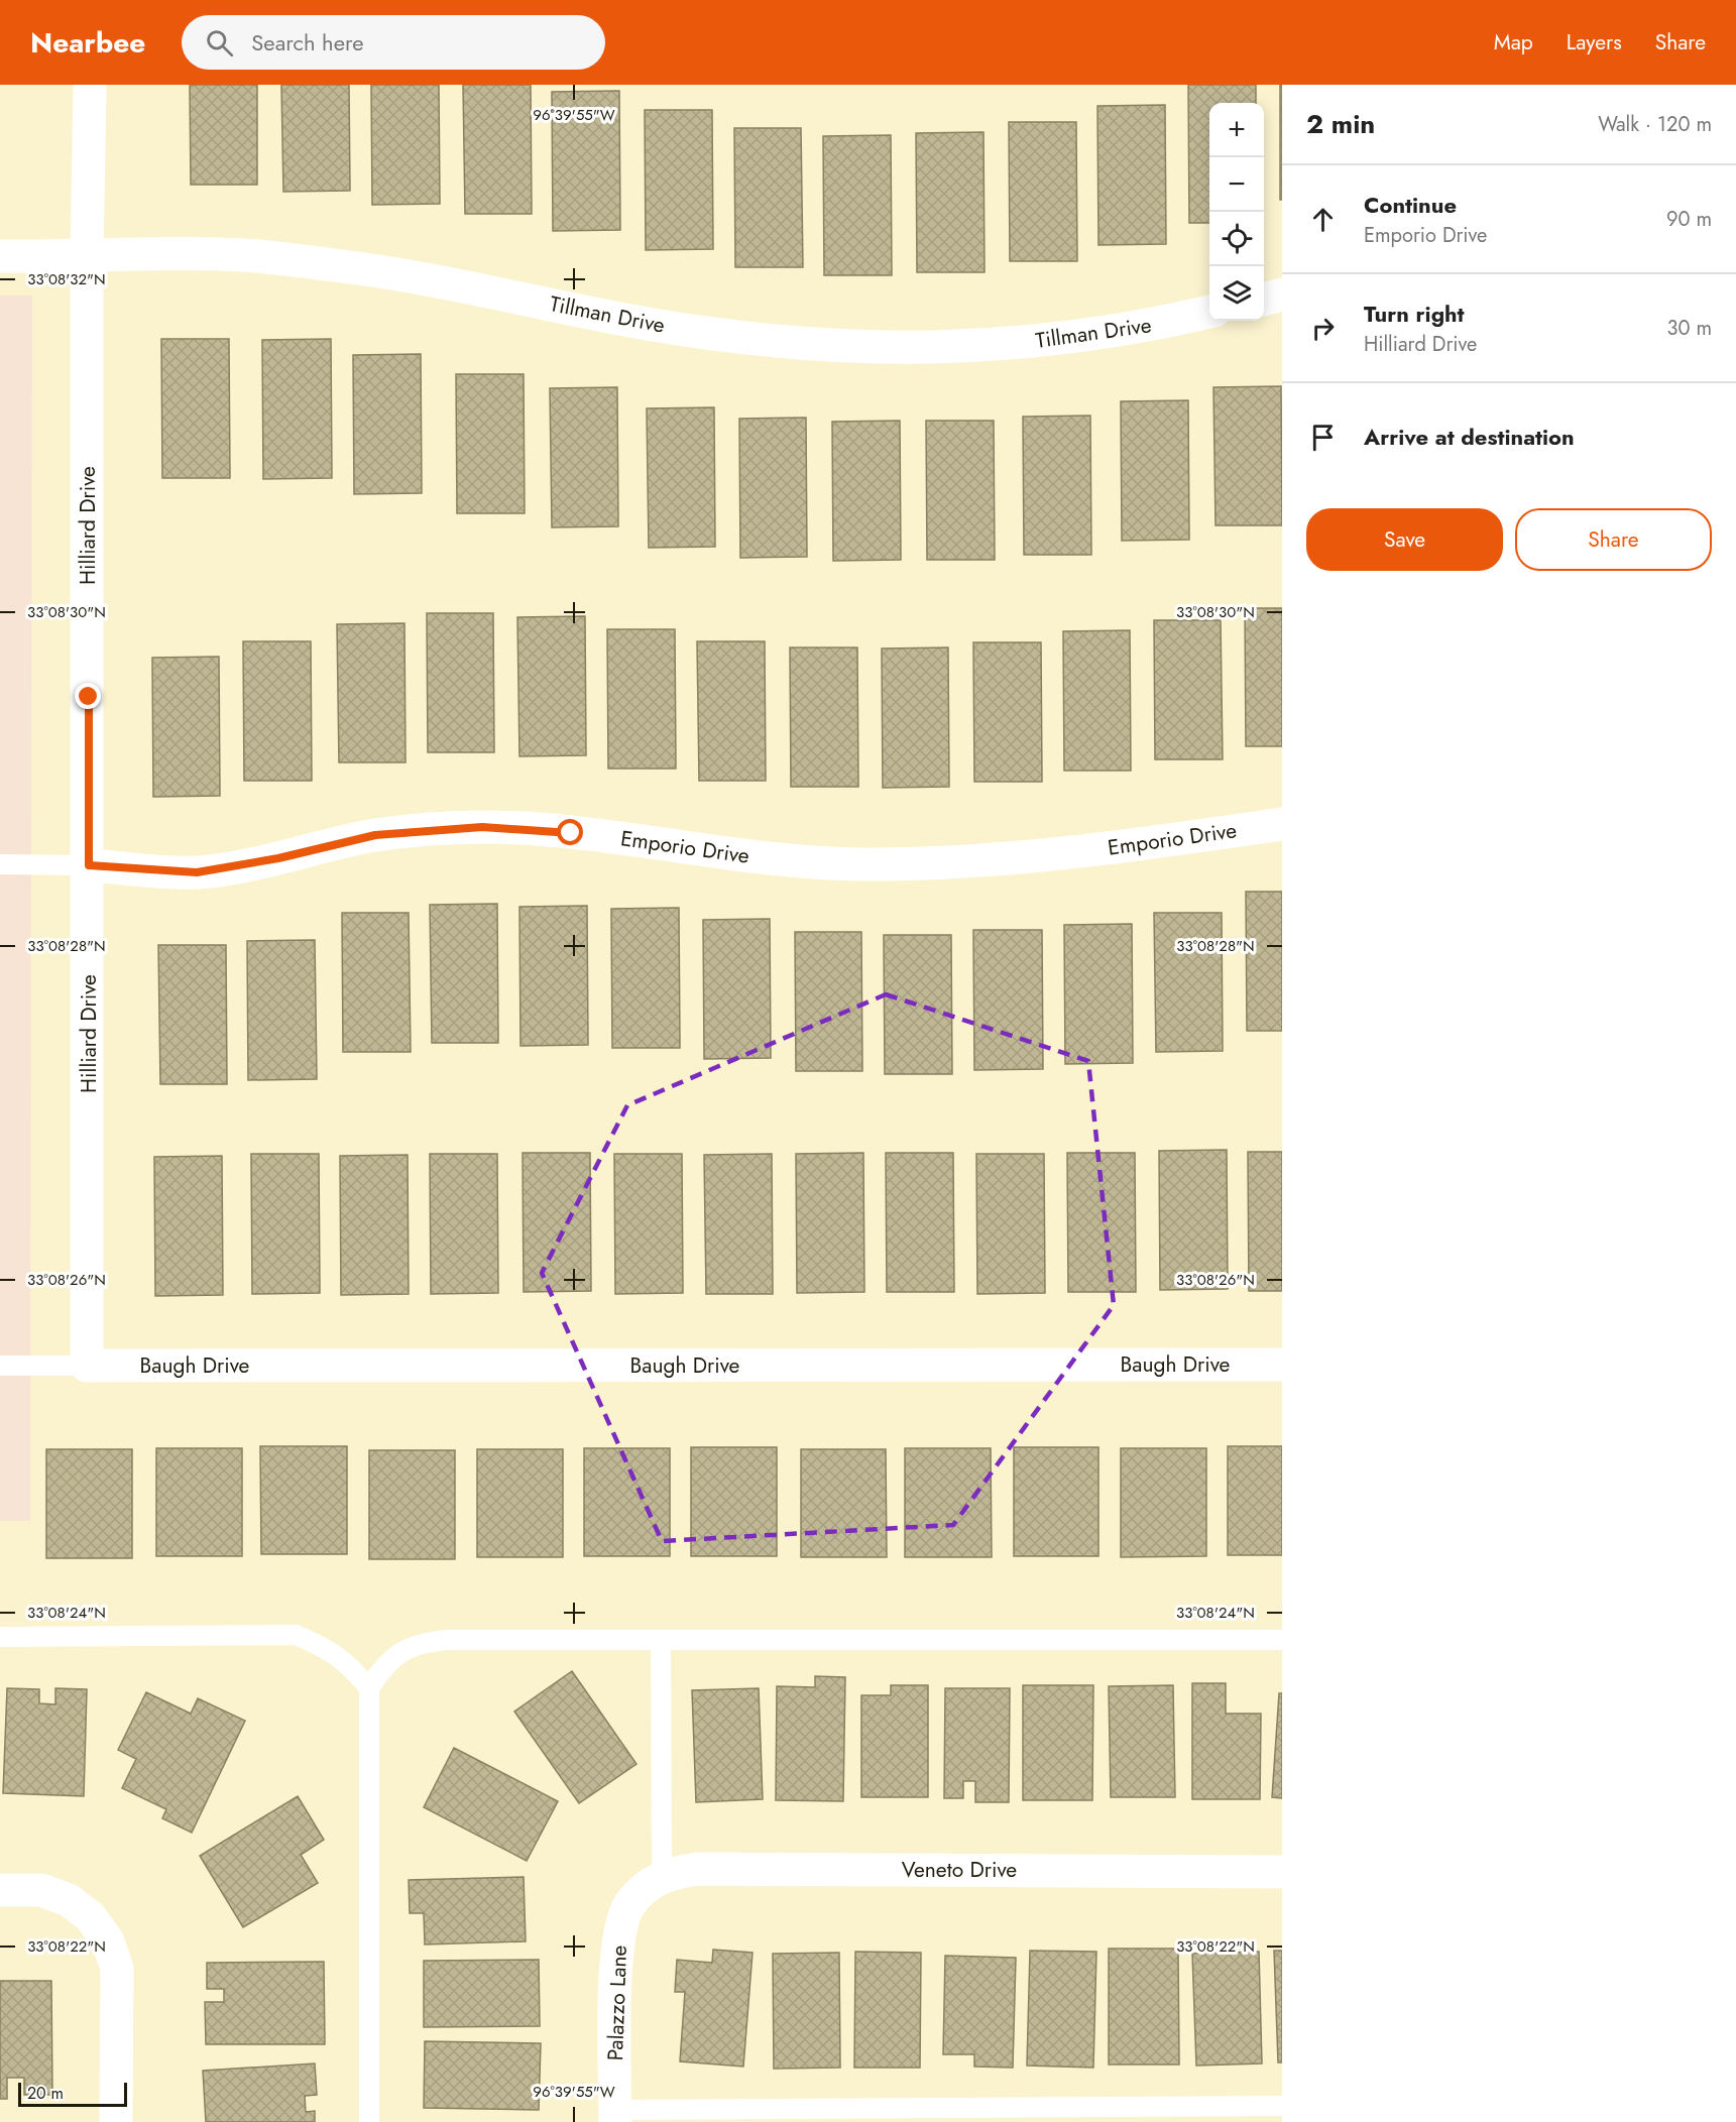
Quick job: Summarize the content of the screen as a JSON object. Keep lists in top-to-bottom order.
{
  "streets": {
    "street": [
      "Tillman Drive",
      "Hilliard Drive",
      "Emporio Drive",
      "Baugh Drive",
      "Veneto Drive",
      "Palazzo Lane"
    ]
  },
  "crossings": [
    ["Tillman Drive", "Hilliard Drive"],
    ["Hilliard Drive", "Emporio Drive"],
    ["Hilliard Drive", "Baugh Drive"],
    ["Veneto Drive", "Palazzo Lane"]
  ],
  "scale_bar": "20 m",
  "page": {
    "header": "Nearbee",
    "search": "Search here",
    "nav": ["Map", "Layers", "Share"],
    "heading": ["2 min", "Walk · 120 m"],
    "map_buttons": ["+", "−"],
    "list": [
      ["Continue", "Emporio Drive", "90 m"],
      ["Turn right", "Hilliard Drive", "30 m"],
      "Arrive at destination"
    ],
    "buttons": ["Save", "Share"],
    "scale": "20 m"
  },
  "coordinates": [
    "96°39'55\"W",
    "33°08'32\"N",
    "33°08'30\"N",
    "33°08'28\"N",
    "33°08'26\"N",
    "33°08'24\"N",
    "33°08'22\"N"
  ]
}
